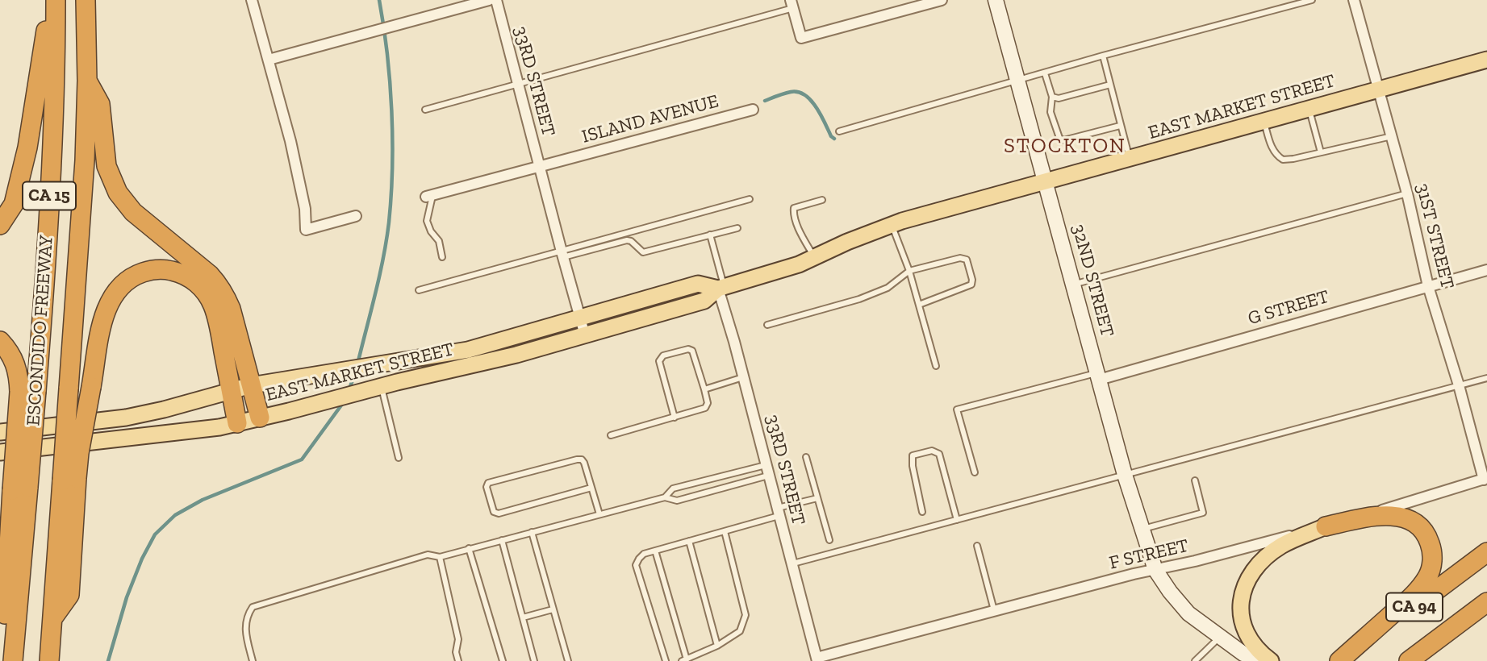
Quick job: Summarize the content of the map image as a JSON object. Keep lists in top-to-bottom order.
{
  "streets": {
    "highway": ["CA 15", "ESCONDIDO FREEWAY", "CA 94"],
    "main road": ["EAST MARKET STREET", "32ND STREET"],
    "street": [
      "33RD STREET",
      "ISLAND AVENUE",
      "31ST STREET",
      "G STREET",
      "F STREET"
    ]
  },
  "crossings": [
    ["33RD STREET", "EAST MARKET STREET"],
    ["33RD STREET", "ISLAND AVENUE"],
    ["33RD STREET", "F STREET"],
    ["EAST MARKET STREET", "31ST STREET"],
    ["EAST MARKET STREET", "32ND STREET"],
    ["31ST STREET", "G STREET"],
    ["31ST STREET", "F STREET"],
    ["32ND STREET", "G STREET"],
    ["32ND STREET", "F STREET"]
  ],
  "districts": ["STOCKTON"]
}
